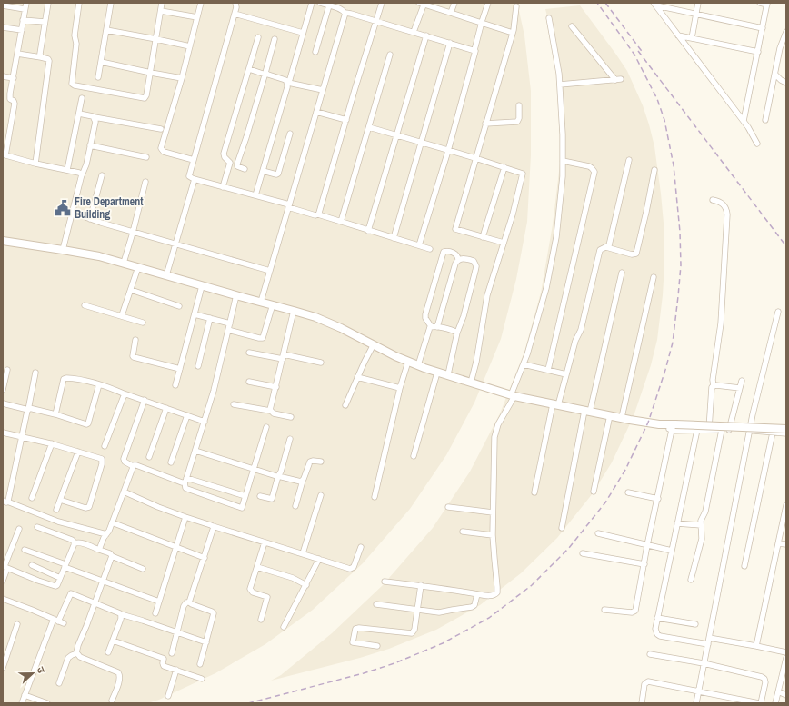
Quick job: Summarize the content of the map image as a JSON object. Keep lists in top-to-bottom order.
{
  "places": {
    "public building": ["Fire Department Building"]
  },
  "north": "right"
}
